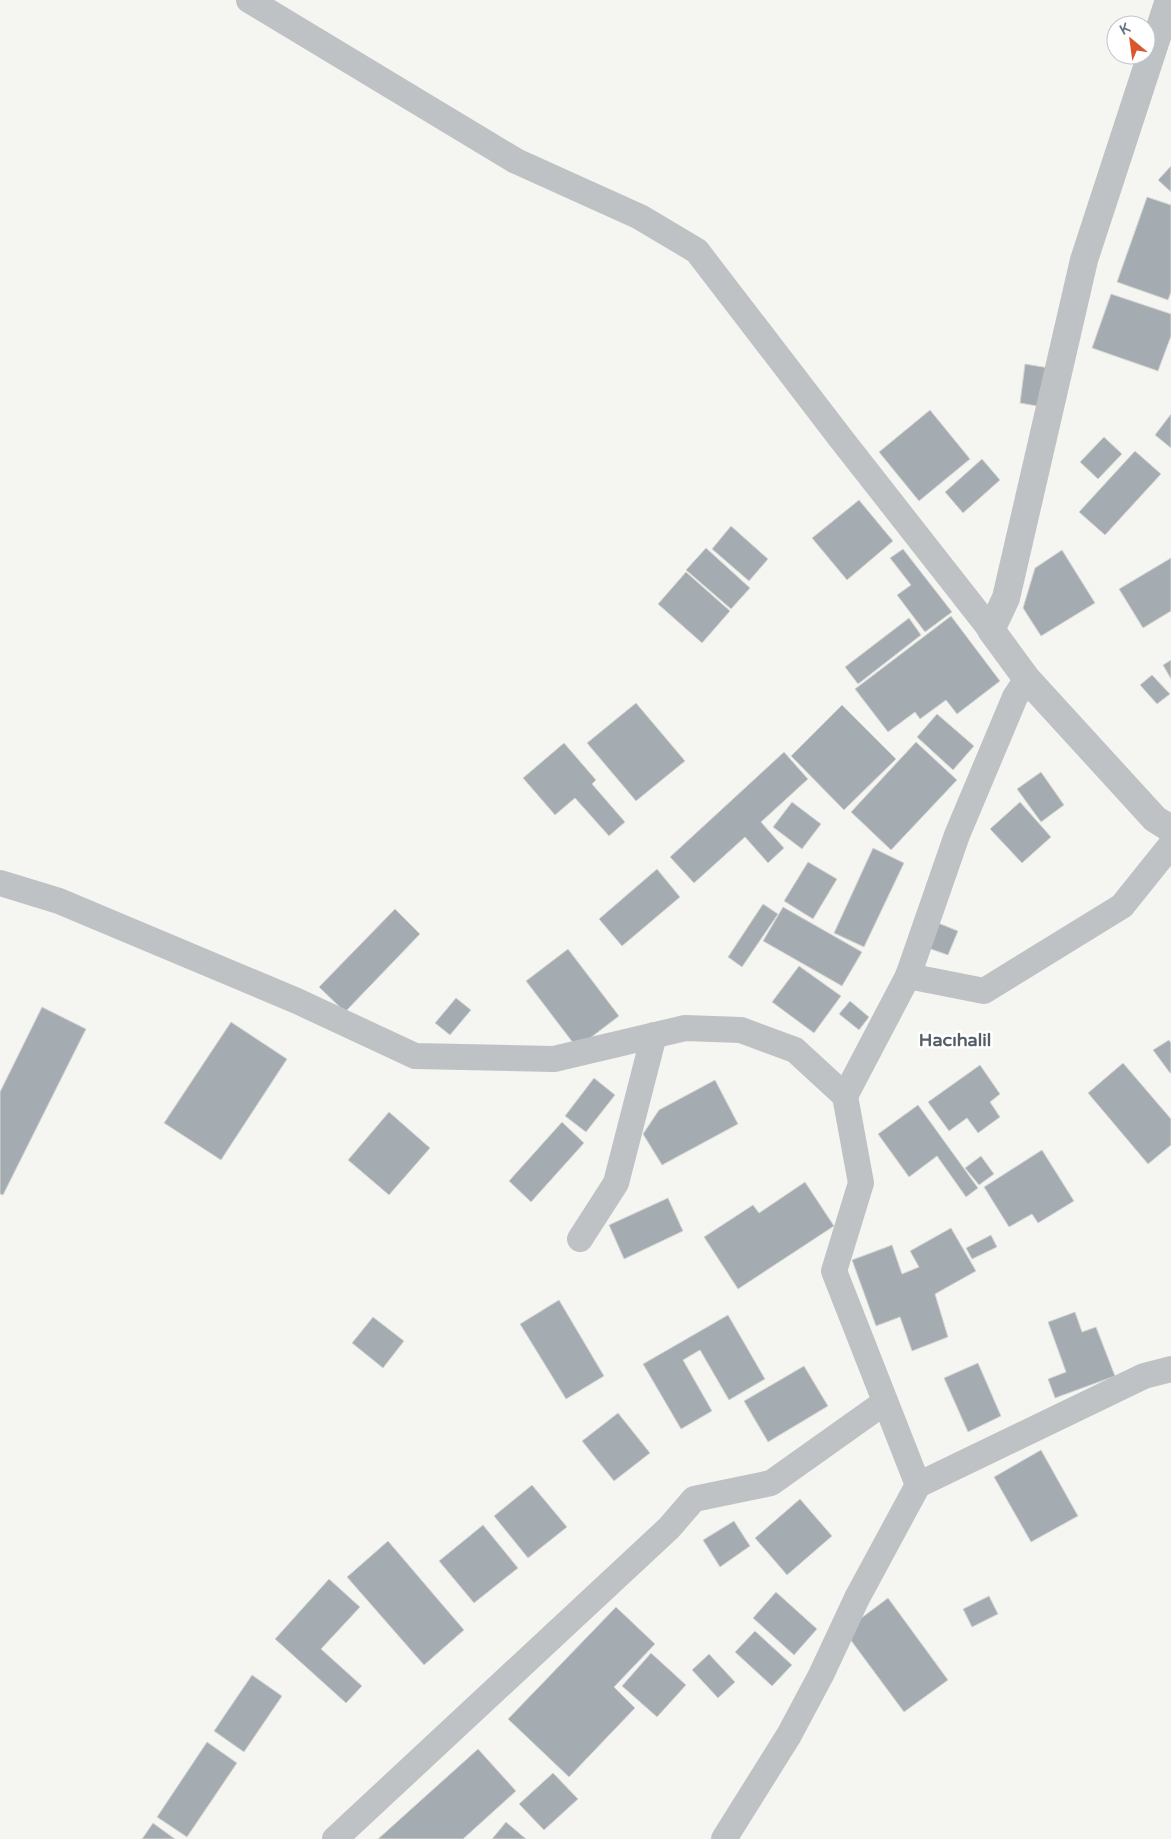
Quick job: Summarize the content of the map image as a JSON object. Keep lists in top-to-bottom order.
{
  "districts": ["Hacıhalil"],
  "north": "top left"
}
